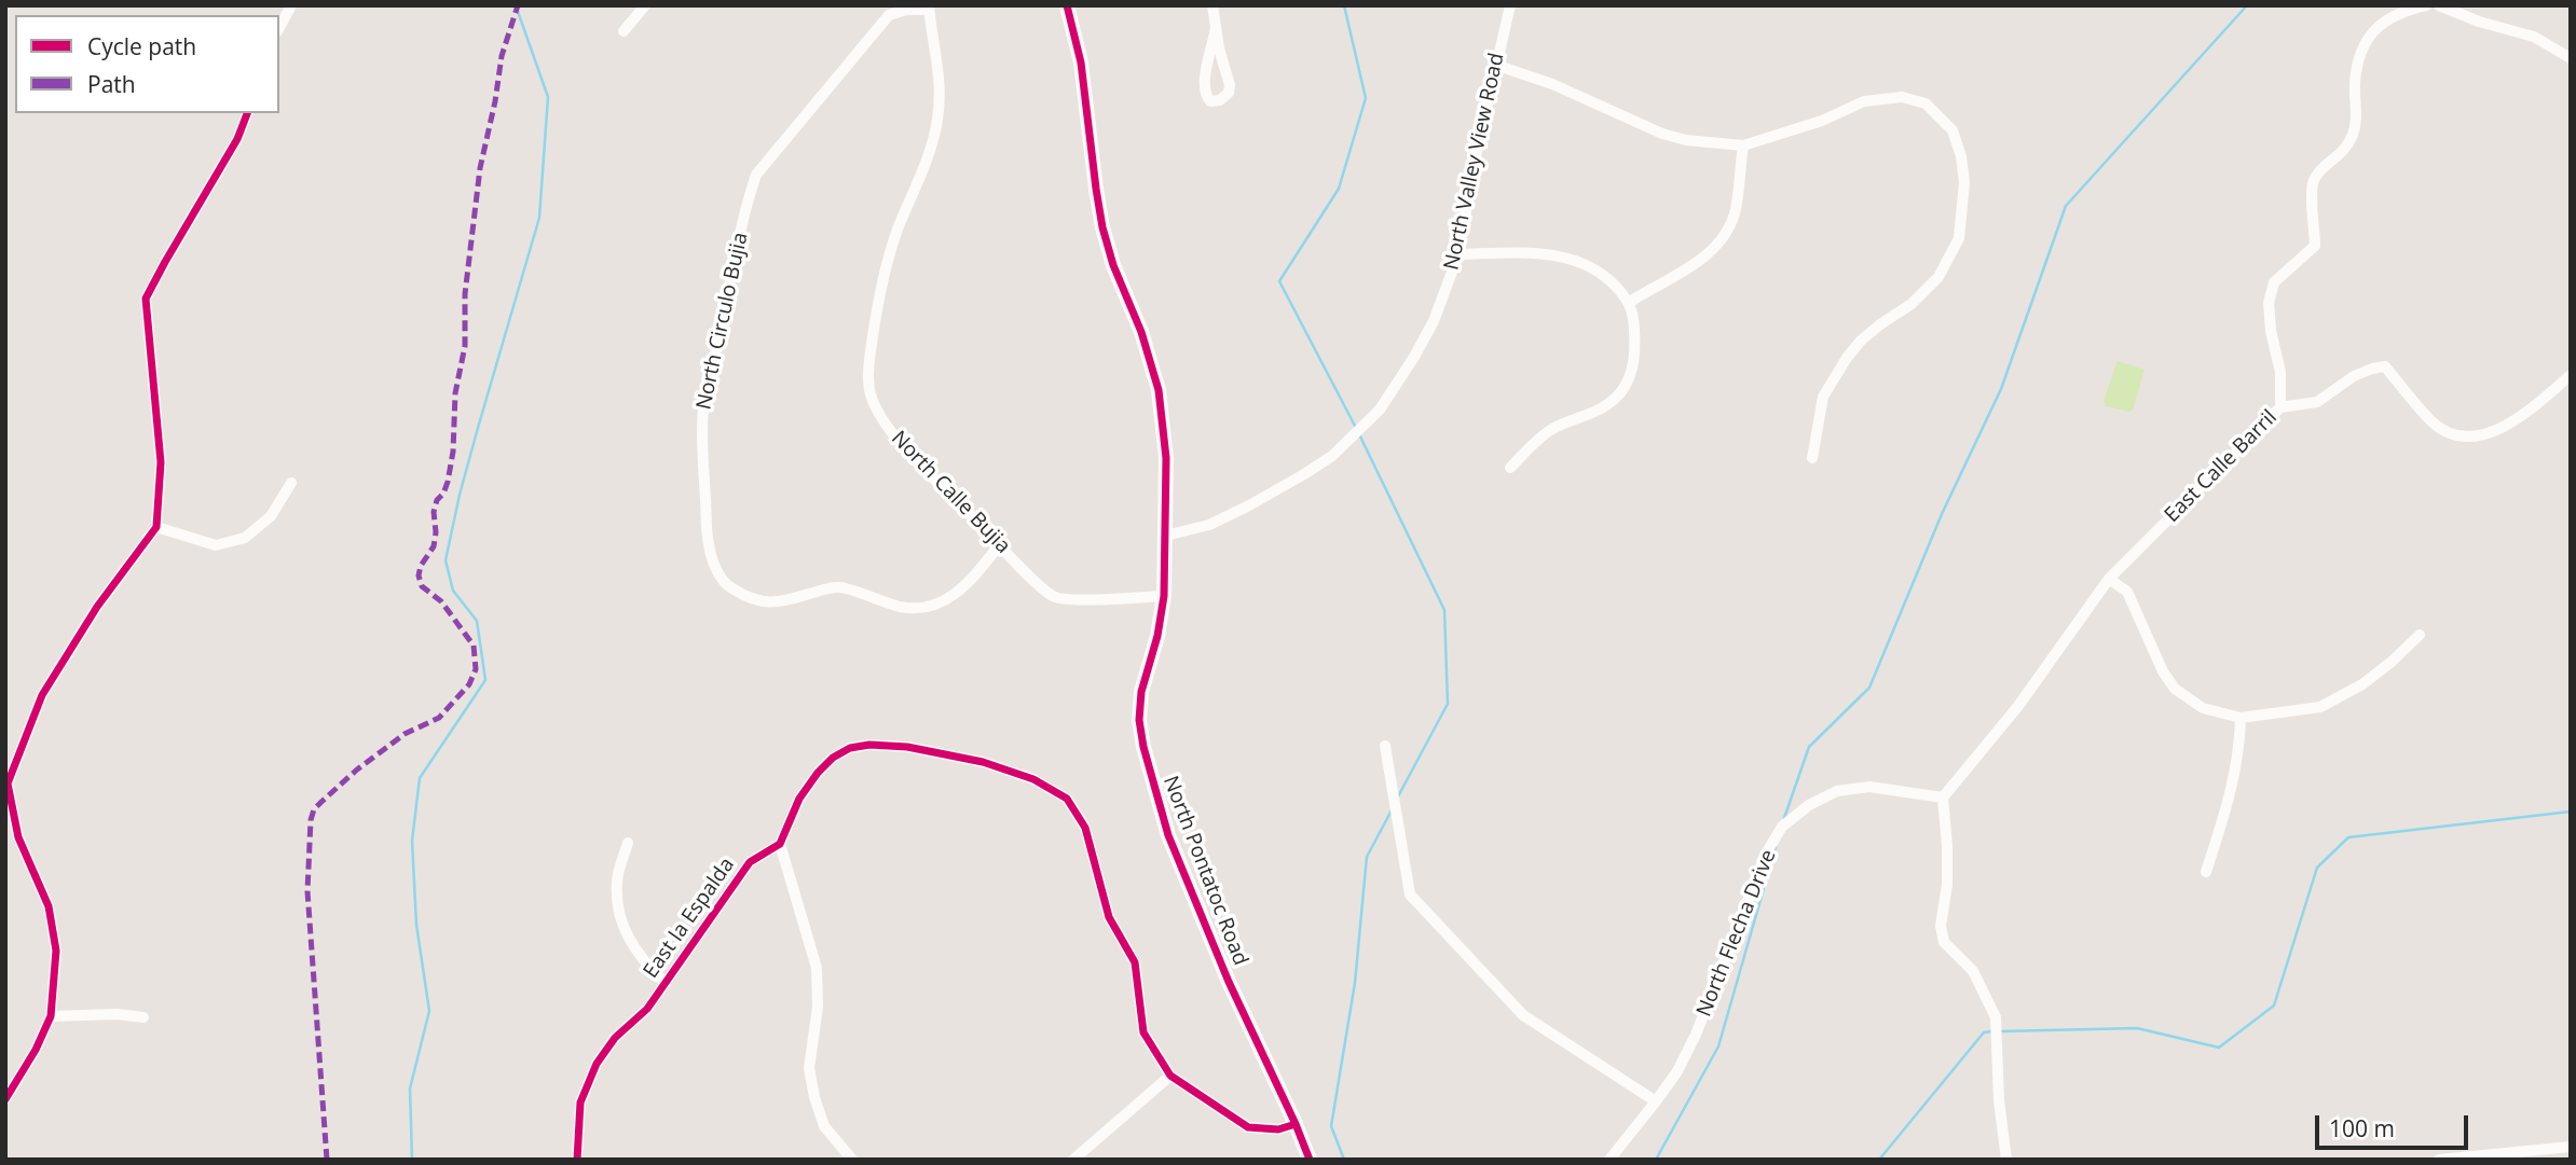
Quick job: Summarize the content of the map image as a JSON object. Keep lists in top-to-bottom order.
{
  "streets": {
    "street": [
      "North Valley View Road",
      "North Circulo Bujia",
      "East Calle Barril",
      "North Calle Bujia",
      "North Pontatoc Road",
      "East la Espalda",
      "North Flecha Drive"
    ]
  },
  "crossings": [
    ["North Valley View Road", "North Pontatoc Road"],
    ["North Circulo Bujia", "North Calle Bujia"],
    ["East Calle Barril", "North Flecha Drive"],
    ["North Calle Bujia", "North Pontatoc Road"]
  ],
  "legend": ["Cycle path", "Path"],
  "scale_bar": "100 m"
}
